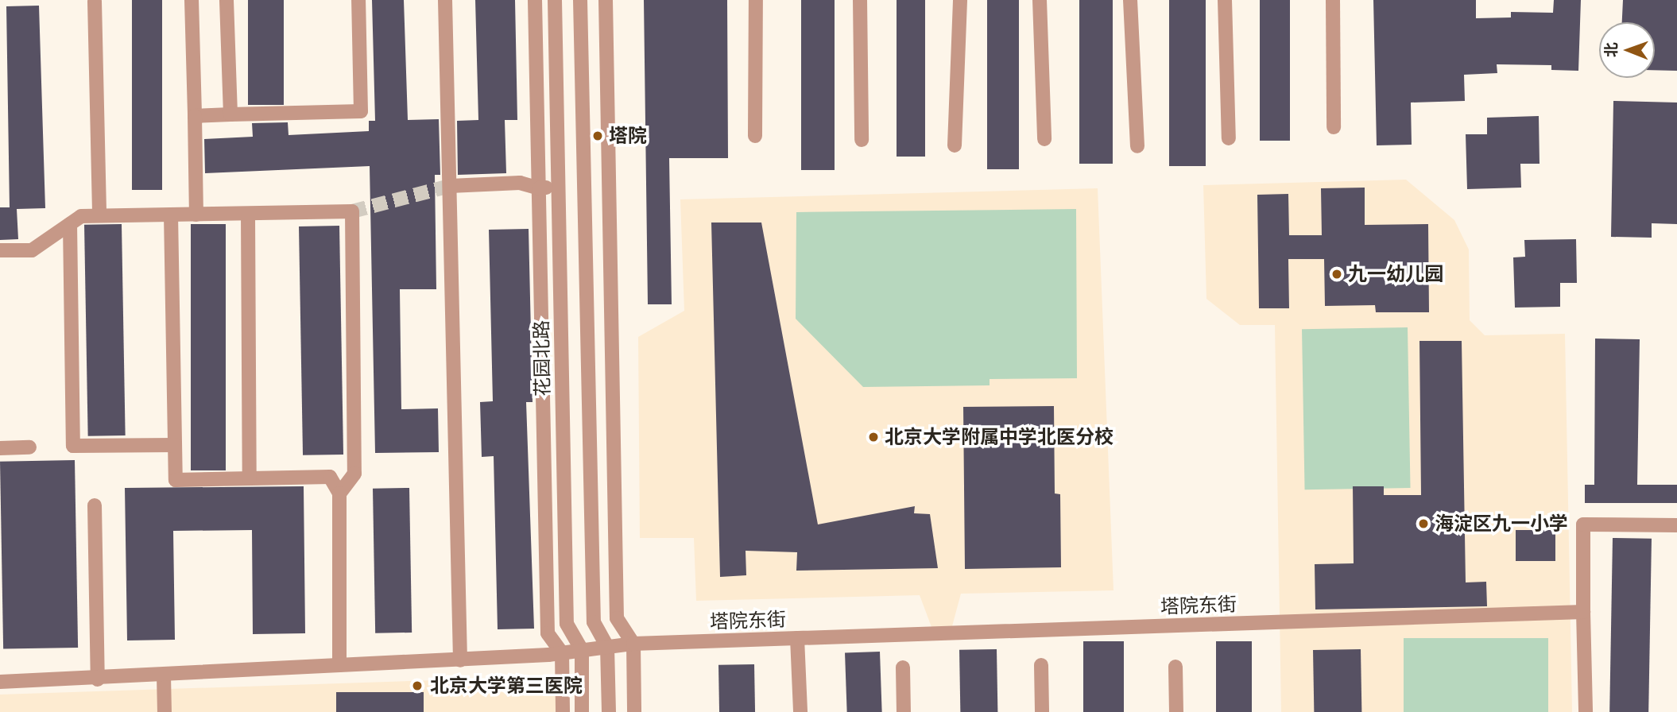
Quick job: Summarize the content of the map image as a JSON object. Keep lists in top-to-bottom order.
{
  "streets": {
    "street": ["花园北路", "塔院东街"]
  },
  "crossings": [
    ["花园北路", "塔院东街"]
  ],
  "places": [
    "塔院",
    "九一幼儿园",
    "北京大学附属中学北医分校",
    "海淀区九一小学",
    "北京大学第三医院"
  ],
  "north": "left"
}
